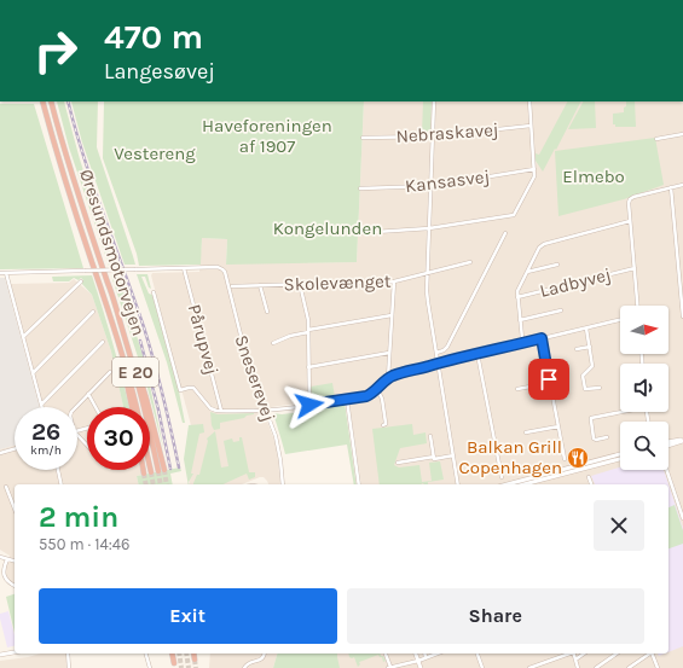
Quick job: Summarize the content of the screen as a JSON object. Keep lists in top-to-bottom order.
{
  "streets": {
    "highway": ["Øresundsmotorvejen", "E 20"],
    "street": [
      "Nebraskavej",
      "Kansasvej",
      "Skolevænget",
      "Ladbyvej",
      "Pårupvej",
      "Sneserevej"
    ]
  },
  "crossings": [
    ["Pårupvej", "Sneserevej"]
  ],
  "parks": [
    "Haveforeningen af 1907",
    "Vestereng",
    "Elmebo",
    "Kongelunden"
  ],
  "places": {
    "restaurant": ["Balkan Grill Copenhagen"]
  },
  "north": "right",
  "page": {
    "turn": ["470 m", "Langesøvej"],
    "speed": "26 km/h",
    "limit": "30",
    "heading": ["2 min", "550 m · 14:46"],
    "buttons": ["Exit", "Share"]
  }
}
